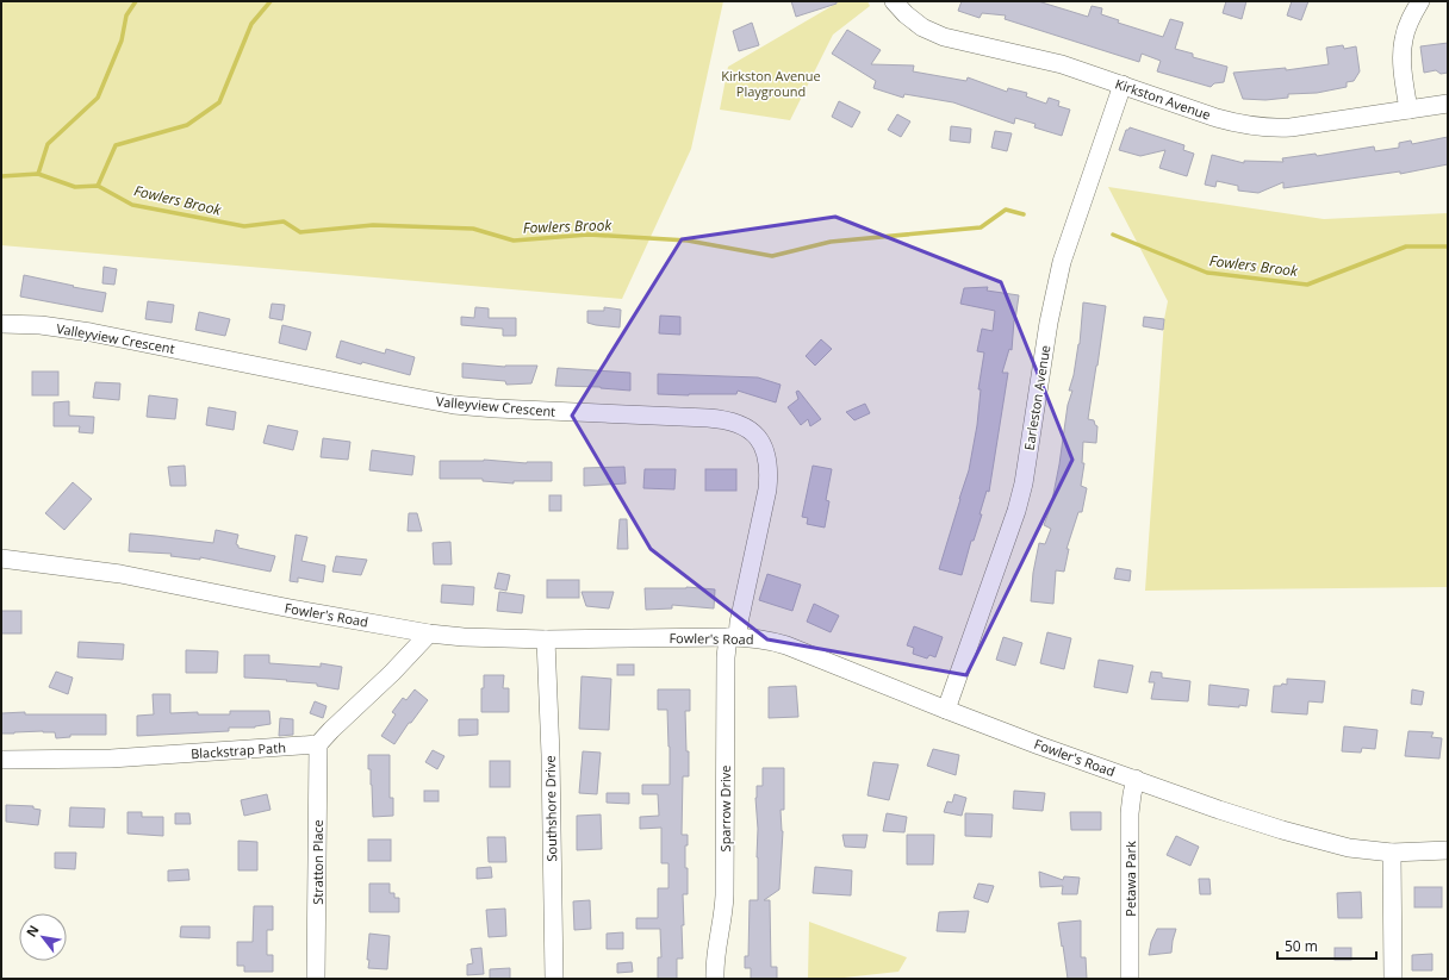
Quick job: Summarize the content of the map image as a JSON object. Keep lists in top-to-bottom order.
{
  "streets": {
    "street": [
      "Kirkston Avenue",
      "Valleyview Crescent",
      "Earleston Avenue",
      "Fowler's Road",
      "Blackstrap Path",
      "Southshore Drive",
      "Sparrow Drive",
      "Stratton Place",
      "Petawa Park"
    ]
  },
  "crossings": [
    ["Kirkston Avenue", "Earleston Avenue"],
    ["Valleyview Crescent", "Fowler's Road"],
    ["Valleyview Crescent", "Sparrow Drive"],
    ["Earleston Avenue", "Fowler's Road"],
    ["Fowler's Road", "Southshore Drive"],
    ["Fowler's Road", "Sparrow Drive"],
    ["Fowler's Road", "Petawa Park"],
    ["Blackstrap Path", "Stratton Place"]
  ],
  "water": ["Fowlers Brook"],
  "parks": ["Kirkston Avenue Playground"],
  "scale_bar": "50 m",
  "north": "top left"
}
